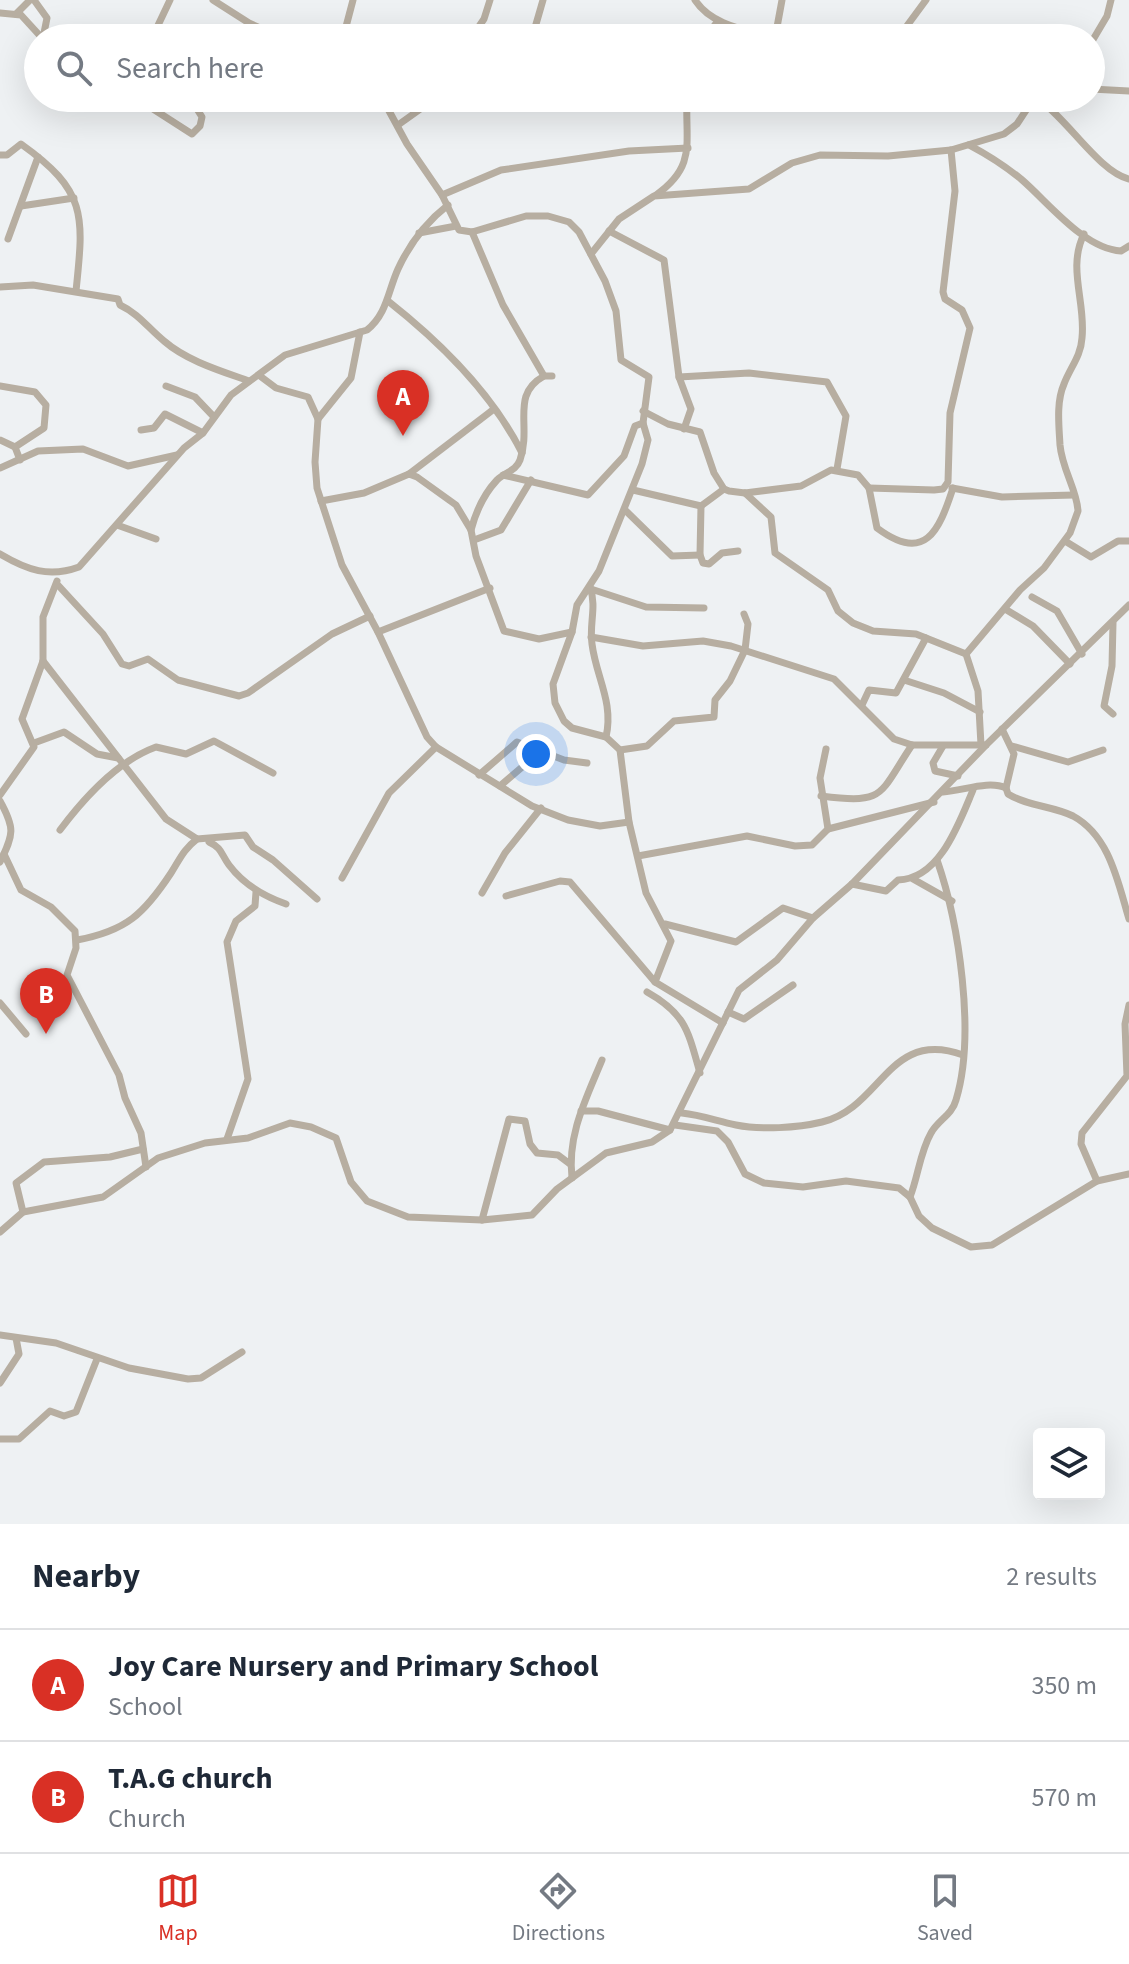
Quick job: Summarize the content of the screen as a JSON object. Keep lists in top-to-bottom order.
{
  "page": {
    "search": "Search here",
    "pins": ["A", "B"],
    "heading": ["Nearby", "2 results"],
    "list": [
      {
        "mark": "A",
        "name": "Joy Care Nursery and Primary School",
        "note": "School",
        "value": "350 m"
      },
      {
        "mark": "B",
        "name": "T.A.G church",
        "note": "Church",
        "value": "570 m"
      }
    ],
    "nav": ["Map", "Directions", "Saved"]
  }
}
